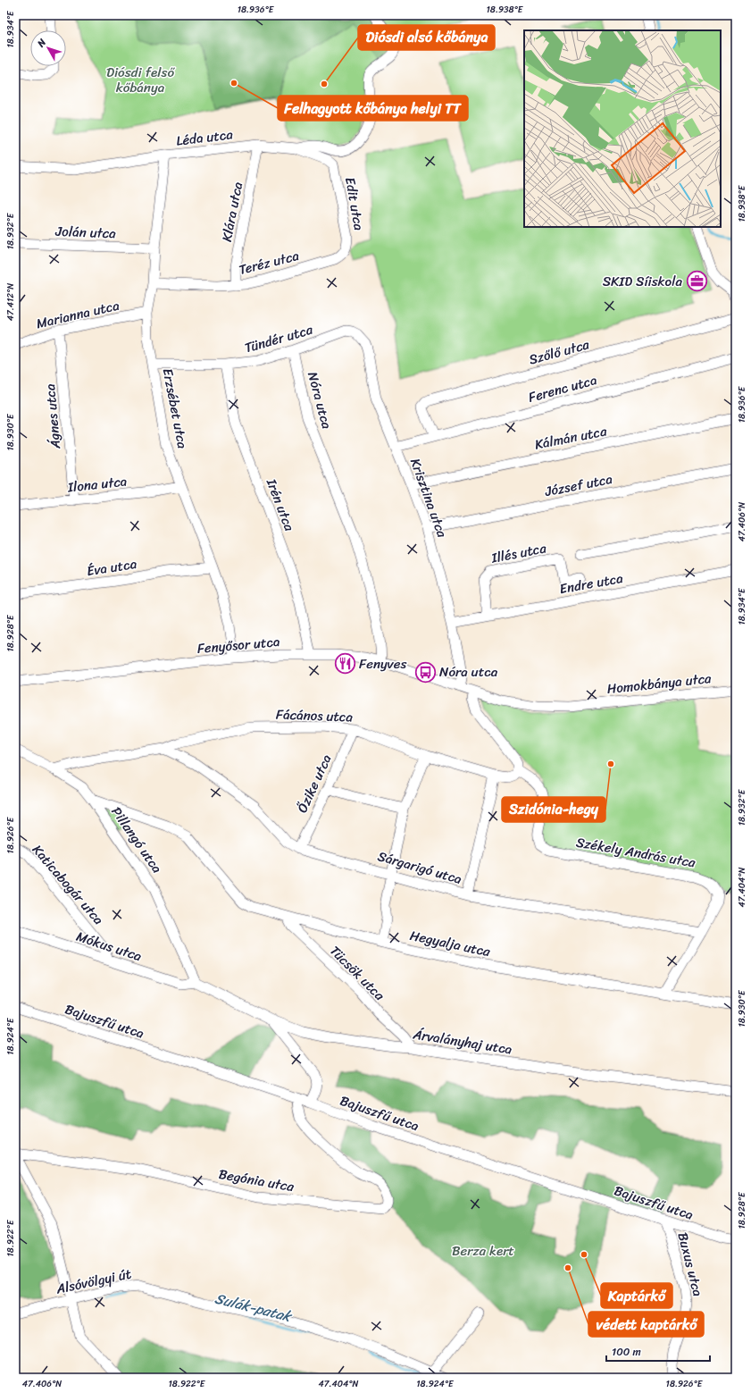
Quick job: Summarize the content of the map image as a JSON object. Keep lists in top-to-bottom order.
{
  "streets": {
    "street": [
      "Léda utca",
      "Edit utca",
      "Klára utca",
      "Jolán utca",
      "Teréz utca",
      "Marianna utca",
      "Tündér utca",
      "Szőlő utca",
      "Ferenc utca",
      "Nóra utca",
      "Erzsébet utca",
      "Ágnes utca",
      "Kálmán utca",
      "Ilona utca",
      "József utca",
      "Krisztina utca",
      "Irén utca",
      "Illés utca",
      "Éva utca",
      "Endre utca",
      "Fenyősor utca",
      "Homokbánya utca",
      "Fácános utca",
      "Őzike utca",
      "Pillangó utca",
      "Székely András utca",
      "Sárgarigó utca",
      "Katicabogár utca",
      "Hegyalja utca",
      "Mókus utca",
      "Tücsök utca",
      "Bajuszfű utca",
      "Árvalányhaj utca",
      "Begónia utca",
      "Buxus utca",
      "Alsóvölgyi út"
    ]
  },
  "crossings": [
    ["Léda utca", "Edit utca"],
    ["Léda utca", "Klára utca"],
    ["Léda utca", "Erzsébet utca"],
    ["Edit utca", "Teréz utca"],
    ["Klára utca", "Teréz utca"],
    ["Jolán utca", "Erzsébet utca"],
    ["Teréz utca", "Erzsébet utca"],
    ["Marianna utca", "Erzsébet utca"],
    ["Marianna utca", "Ágnes utca"],
    ["Tündér utca", "Nóra utca"],
    ["Tündér utca", "Erzsébet utca"],
    ["Tündér utca", "Krisztina utca"],
    ["Tündér utca", "Irén utca"],
    ["Szőlő utca", "Ferenc utca"],
    ["Ferenc utca", "Krisztina utca"],
    ["Nóra utca", "Fenyősor utca"],
    ["Erzsébet utca", "Ilona utca"],
    ["Erzsébet utca", "Éva utca"],
    ["Erzsébet utca", "Fenyősor utca"],
    ["Ágnes utca", "Ilona utca"],
    ["Kálmán utca", "Krisztina utca"],
    ["József utca", "Krisztina utca"],
    ["Krisztina utca", "Endre utca"],
    ["Krisztina utca", "Fenyősor utca"],
    ["Krisztina utca", "Homokbánya utca"],
    ["Irén utca", "Fenyősor utca"],
    ["Illés utca", "Endre utca"],
    ["Fenyősor utca", "Homokbánya utca"],
    ["Fácános utca", "Őzike utca"],
    ["Fácános utca", "Pillangó utca"],
    ["Fácános utca", "Székely András utca"],
    ["Fácános utca", "Sárgarigó utca"],
    ["Őzike utca", "Sárgarigó utca"],
    ["Pillangó utca", "Hegyalja utca"],
    ["Pillangó utca", "Mókus utca"],
    ["Pillangó utca", "Árvalányhaj utca"],
    ["Székely András utca", "Sárgarigó utca"],
    ["Székely András utca", "Hegyalja utca"],
    ["Katicabogár utca", "Mókus utca"],
    ["Hegyalja utca", "Tücsök utca"],
    ["Mókus utca", "Árvalányhaj utca"],
    ["Tücsök utca", "Árvalányhaj utca"],
    ["Bajuszfű utca", "Begónia utca"],
    ["Bajuszfű utca", "Buxus utca"]
  ],
  "water": ["Sulák-patak"],
  "parks": ["Diósdi felső kőbánya", "Berza kert"],
  "places": {
    "other": [
      "Felhagyott kőbánya helyi TT",
      "Diósdi alsó kőbánya",
      "Szidónia-hegy",
      "Kaptárkő",
      "védett kaptárkő"
    ],
    "office": ["SKID Síiskola"],
    "restaurant": ["Fenyves"],
    "bus stop": ["Nóra utca"]
  },
  "scale_bar": "100 m",
  "north": "top left",
  "coordinates": [
    "18.936°E",
    "18.938°E",
    "18.934°E",
    "18.932°E",
    "47.412°N",
    "18.930°E",
    "47.406°N",
    "18.928°E",
    "18.926°E",
    "47.404°N",
    "18.924°E",
    "18.922°E"
  ]
}
